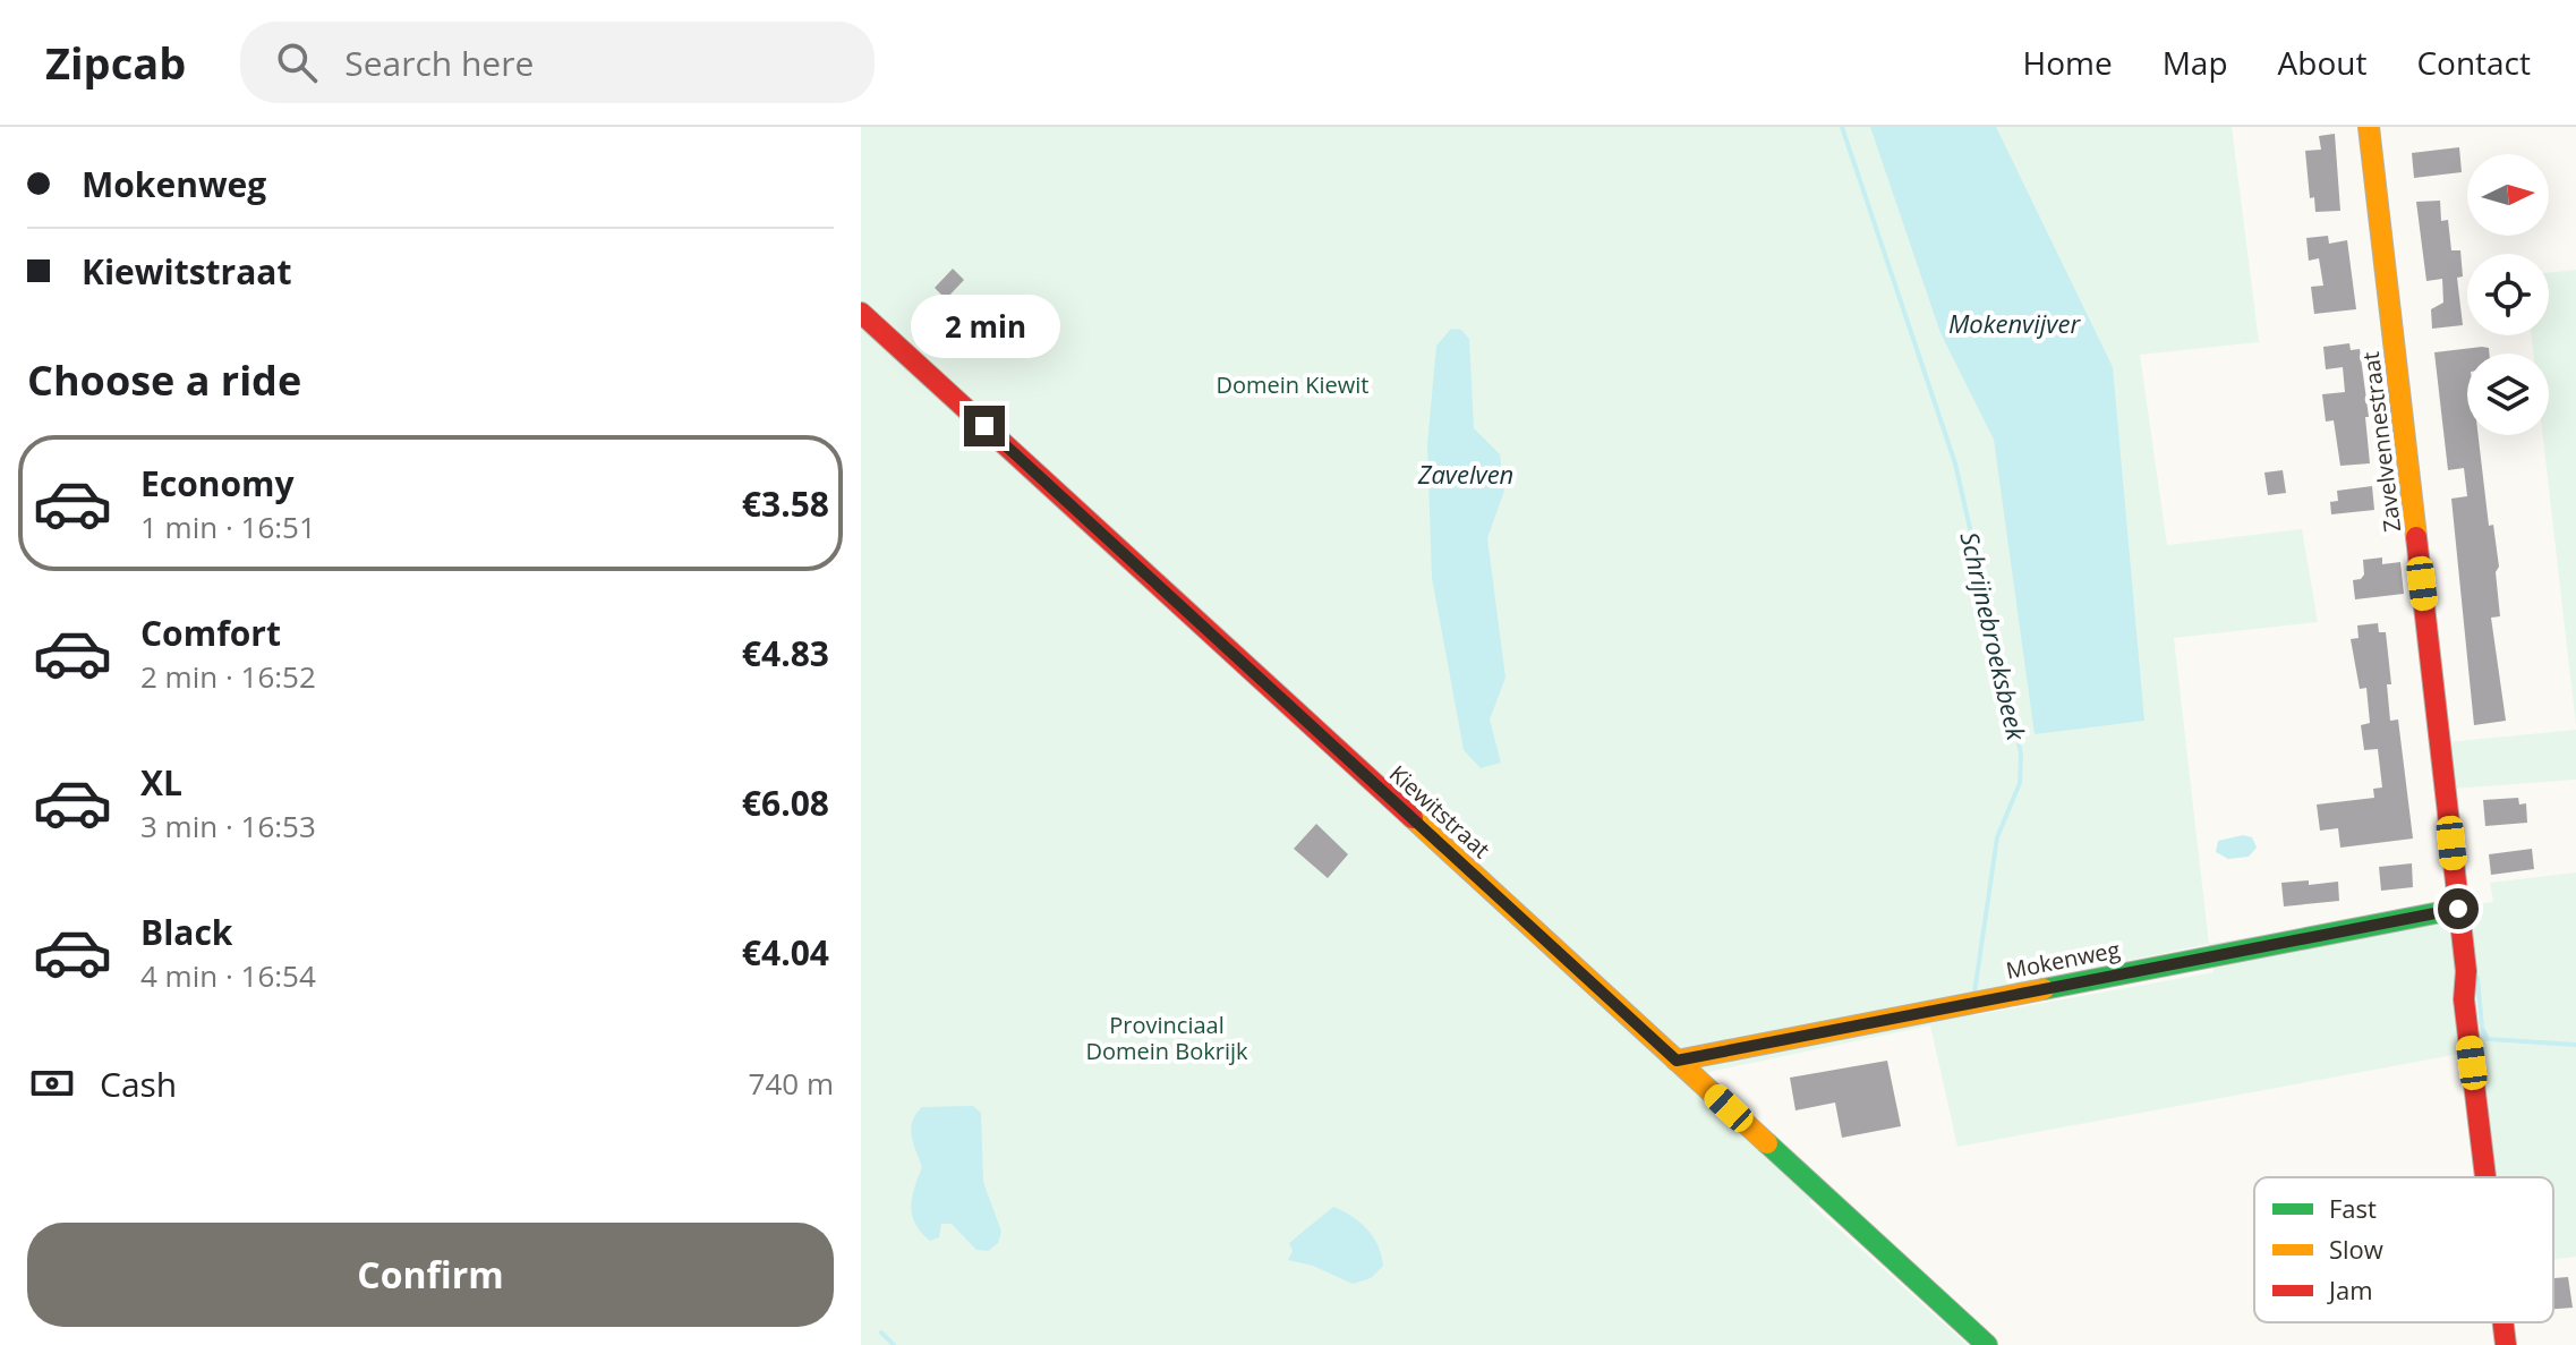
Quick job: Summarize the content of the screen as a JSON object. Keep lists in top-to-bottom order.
{
  "streets": {
    "street": ["Zavelvennestraat", "Kiewitstraat", "Mokenweg"]
  },
  "crossings": [
    ["Zavelvennestraat", "Mokenweg"],
    ["Kiewitstraat", "Mokenweg"]
  ],
  "water": ["Mokenvijver", "Zavelven", "Schrijnebroeksbeek"],
  "parks": ["Domein Kiewit", "Provinciaal Domein Bokrijk"],
  "legend": ["Fast", "Slow", "Jam"],
  "north": "right",
  "page": {
    "header": "Zipcab",
    "search": "Search here",
    "nav": [
      "Home",
      "Map",
      "About",
      "Contact"
    ],
    "banner": ["Mokenweg", "Kiewitstraat"],
    "bubble": "2 min",
    "heading": "Choose a ride",
    "list": [
      {
        "name": "Economy",
        "note": "1 min · 16:51",
        "value": "€3.58"
      },
      {
        "name": "Comfort",
        "note": "2 min · 16:52",
        "value": "€4.83"
      },
      {
        "name": "XL",
        "note": "3 min · 16:53",
        "value": "€6.08"
      },
      {
        "name": "Black",
        "note": "4 min · 16:54",
        "value": "€4.04"
      }
    ],
    "pay": ["Cash", "740 m"],
    "buttons": "Confirm"
  }
}
